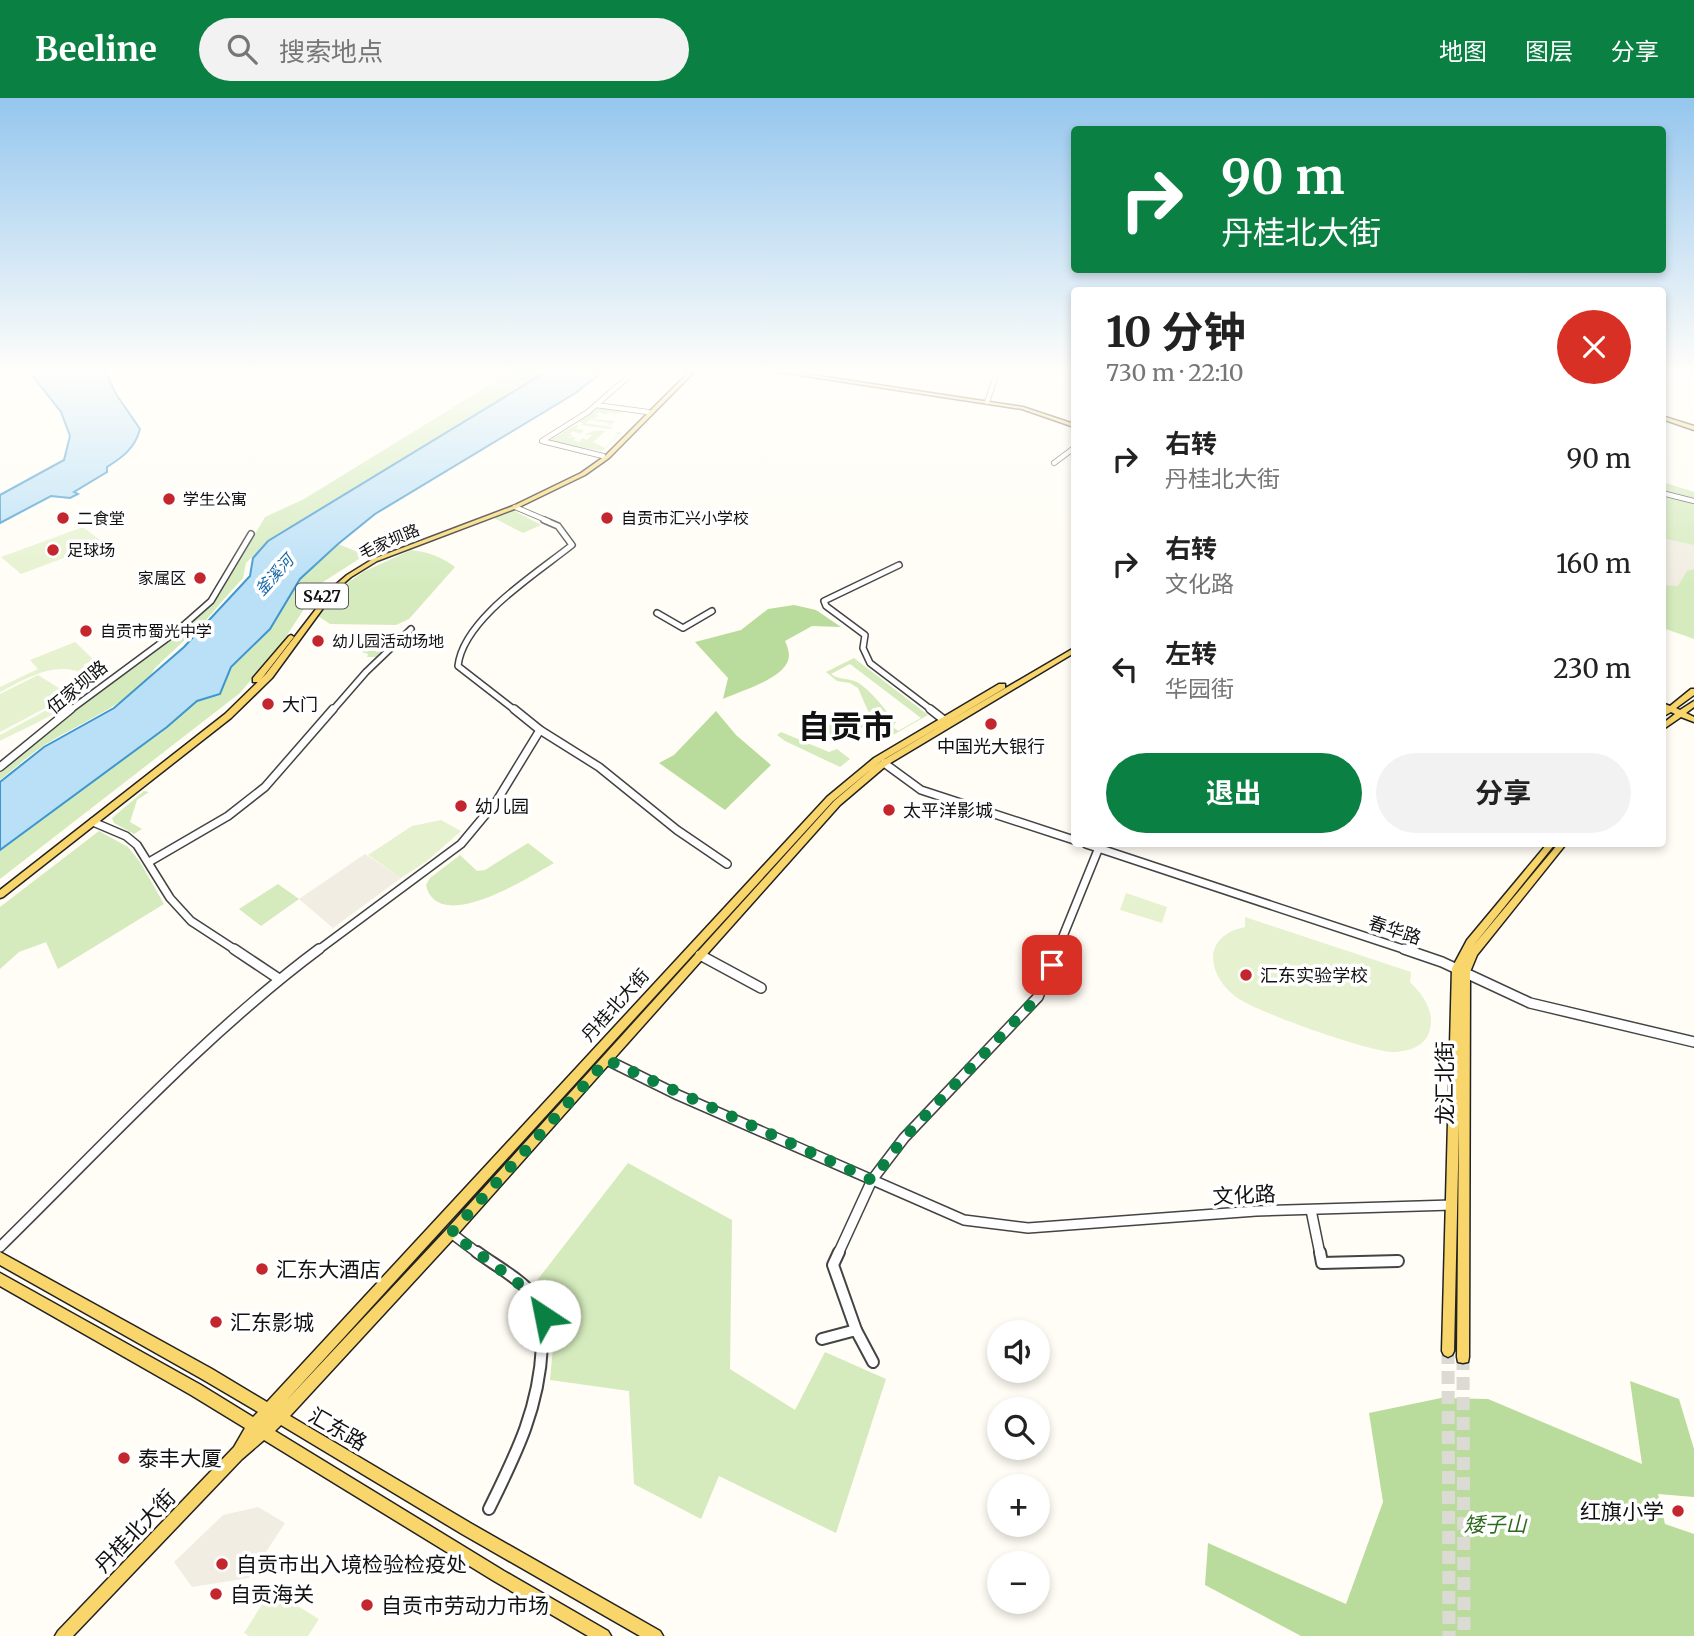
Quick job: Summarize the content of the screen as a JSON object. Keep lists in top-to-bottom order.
{
  "streets": {
    "main road": [
      "毛家坝路",
      "S427",
      "丹桂北大街",
      "龙汇北街",
      "汇东路"
    ],
    "street": ["伍家坝路", "春华路", "文化路"]
  },
  "crossings": [
    ["春华路", "龙汇北街"],
    ["丹桂北大街", "汇东路"],
    ["龙汇北街", "文化路"]
  ],
  "districts": ["自贡市"],
  "water": ["釜溪河"],
  "parks": ["矮子山"],
  "places": [
    "学生公寓",
    "二食堂",
    "自贡市汇兴小学校",
    "足球场",
    "家属区",
    "自贡市蜀光中学",
    "幼儿园活动场地",
    "大门",
    "中国光大银行",
    "幼儿园",
    "太平洋影城",
    "汇东实验学校",
    "汇东大酒店",
    "汇东影城",
    "泰丰大厦",
    "红旗小学",
    "自贡市出入境检验检疫处",
    "自贡海关",
    "自贡市劳动力市场"
  ],
  "page": {
    "header": "Beeline",
    "search": "搜索地点",
    "nav": ["地图", "图层", "分享"],
    "turn": ["90 m", "丹桂北大街"],
    "heading": ["10 分钟", "730 m · 22:10"],
    "list": [
      {
        "name": "右转",
        "note": "丹桂北大街",
        "value": "90 m"
      },
      {
        "name": "右转",
        "note": "文化路",
        "value": "160 m"
      },
      {
        "name": "左转",
        "note": "华园街",
        "value": "230 m"
      }
    ],
    "buttons": ["退出", "分享"],
    "map_buttons": ["+", "−"]
  }
}
